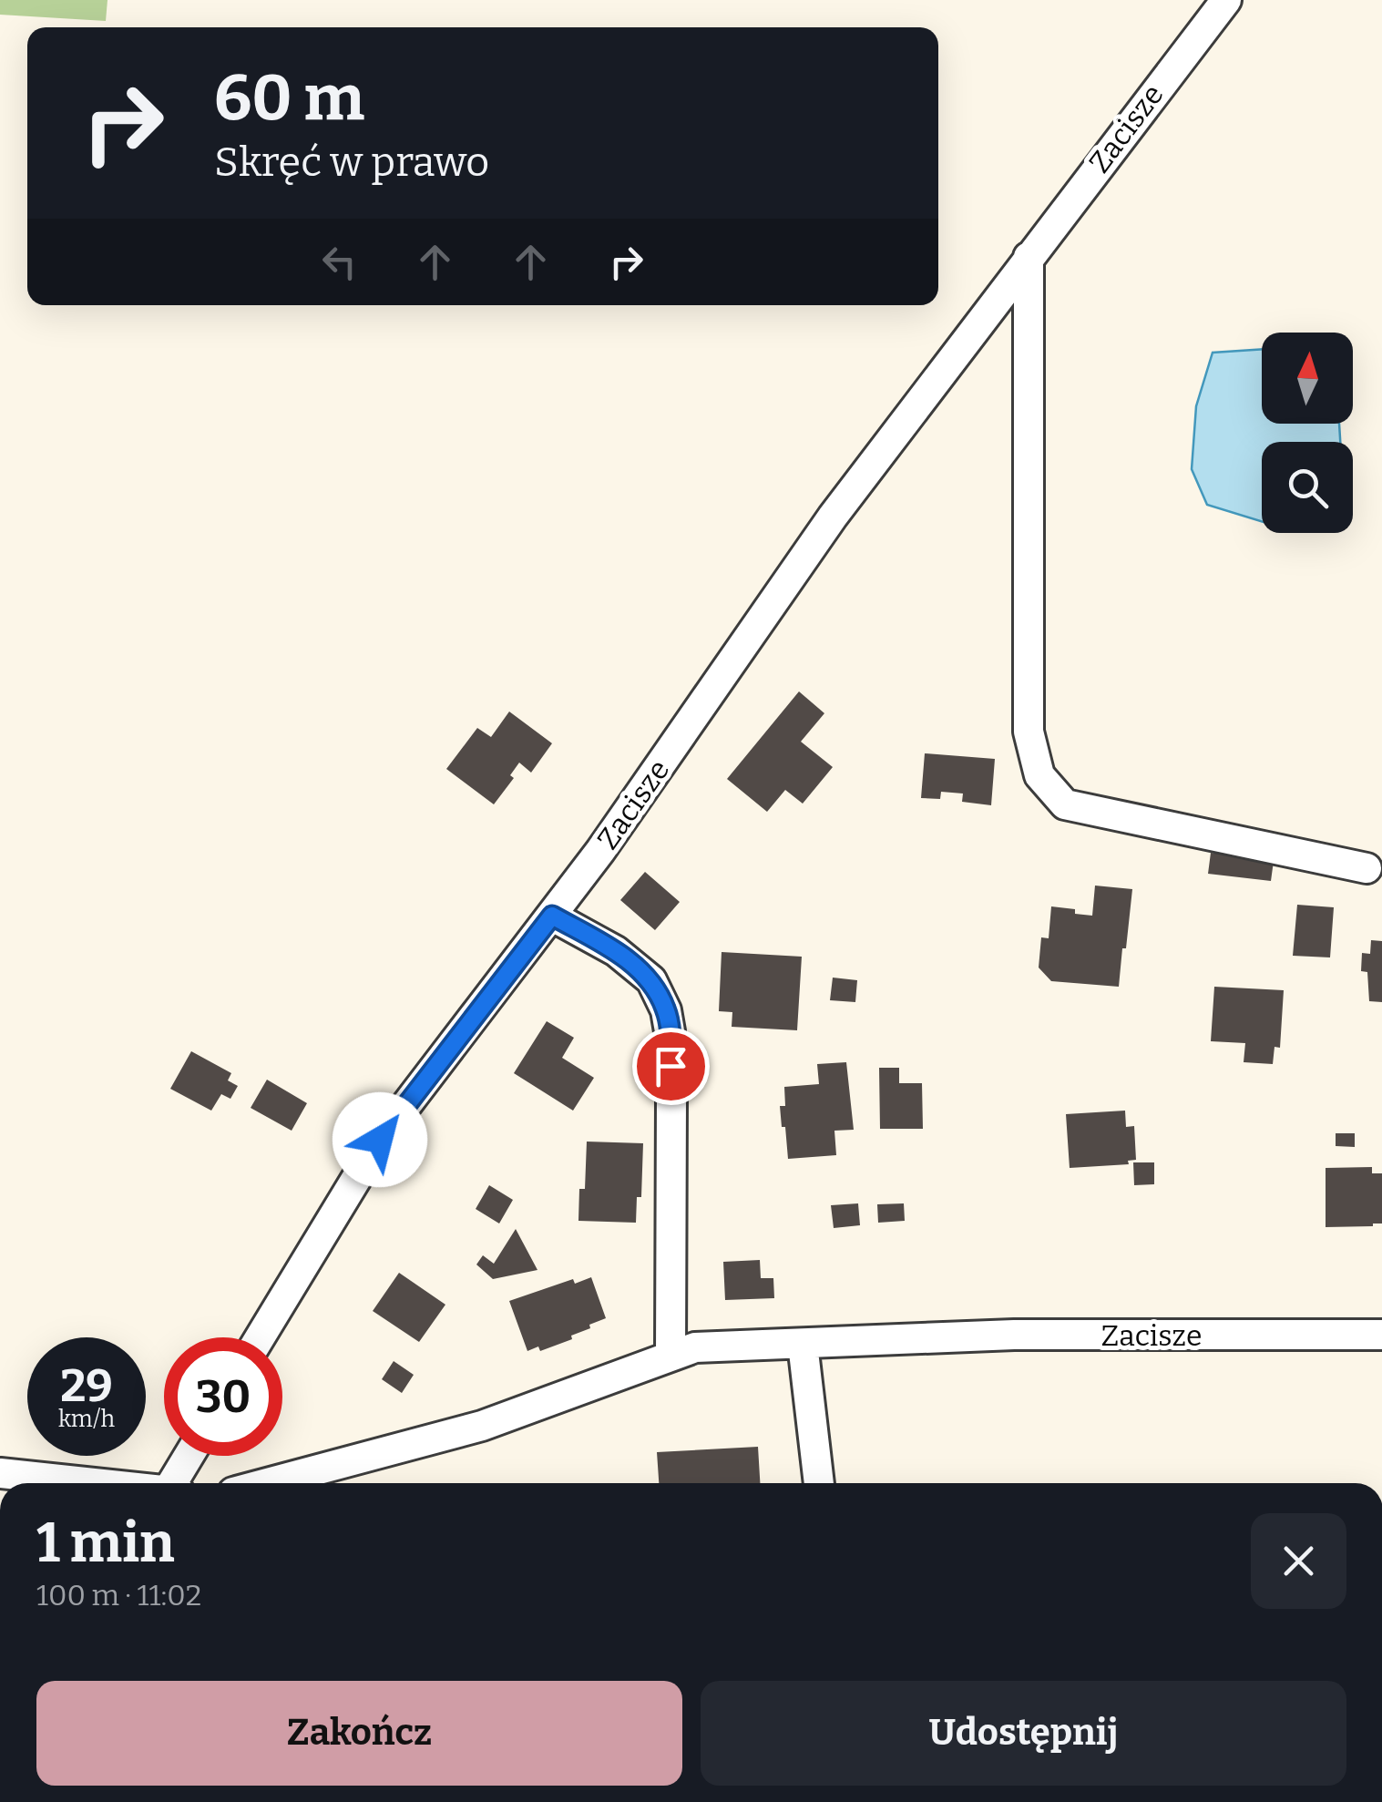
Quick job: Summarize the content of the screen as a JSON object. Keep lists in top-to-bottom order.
{
  "streets": {
    "street": ["Zacisze"]
  },
  "north": "top",
  "page": {
    "turn": ["60 m", "Skręć w prawo"],
    "speed": "29 km/h",
    "limit": "30",
    "heading": ["1 min", "100 m · 11:02"],
    "buttons": ["Zakończ", "Udostępnij"]
  }
}
